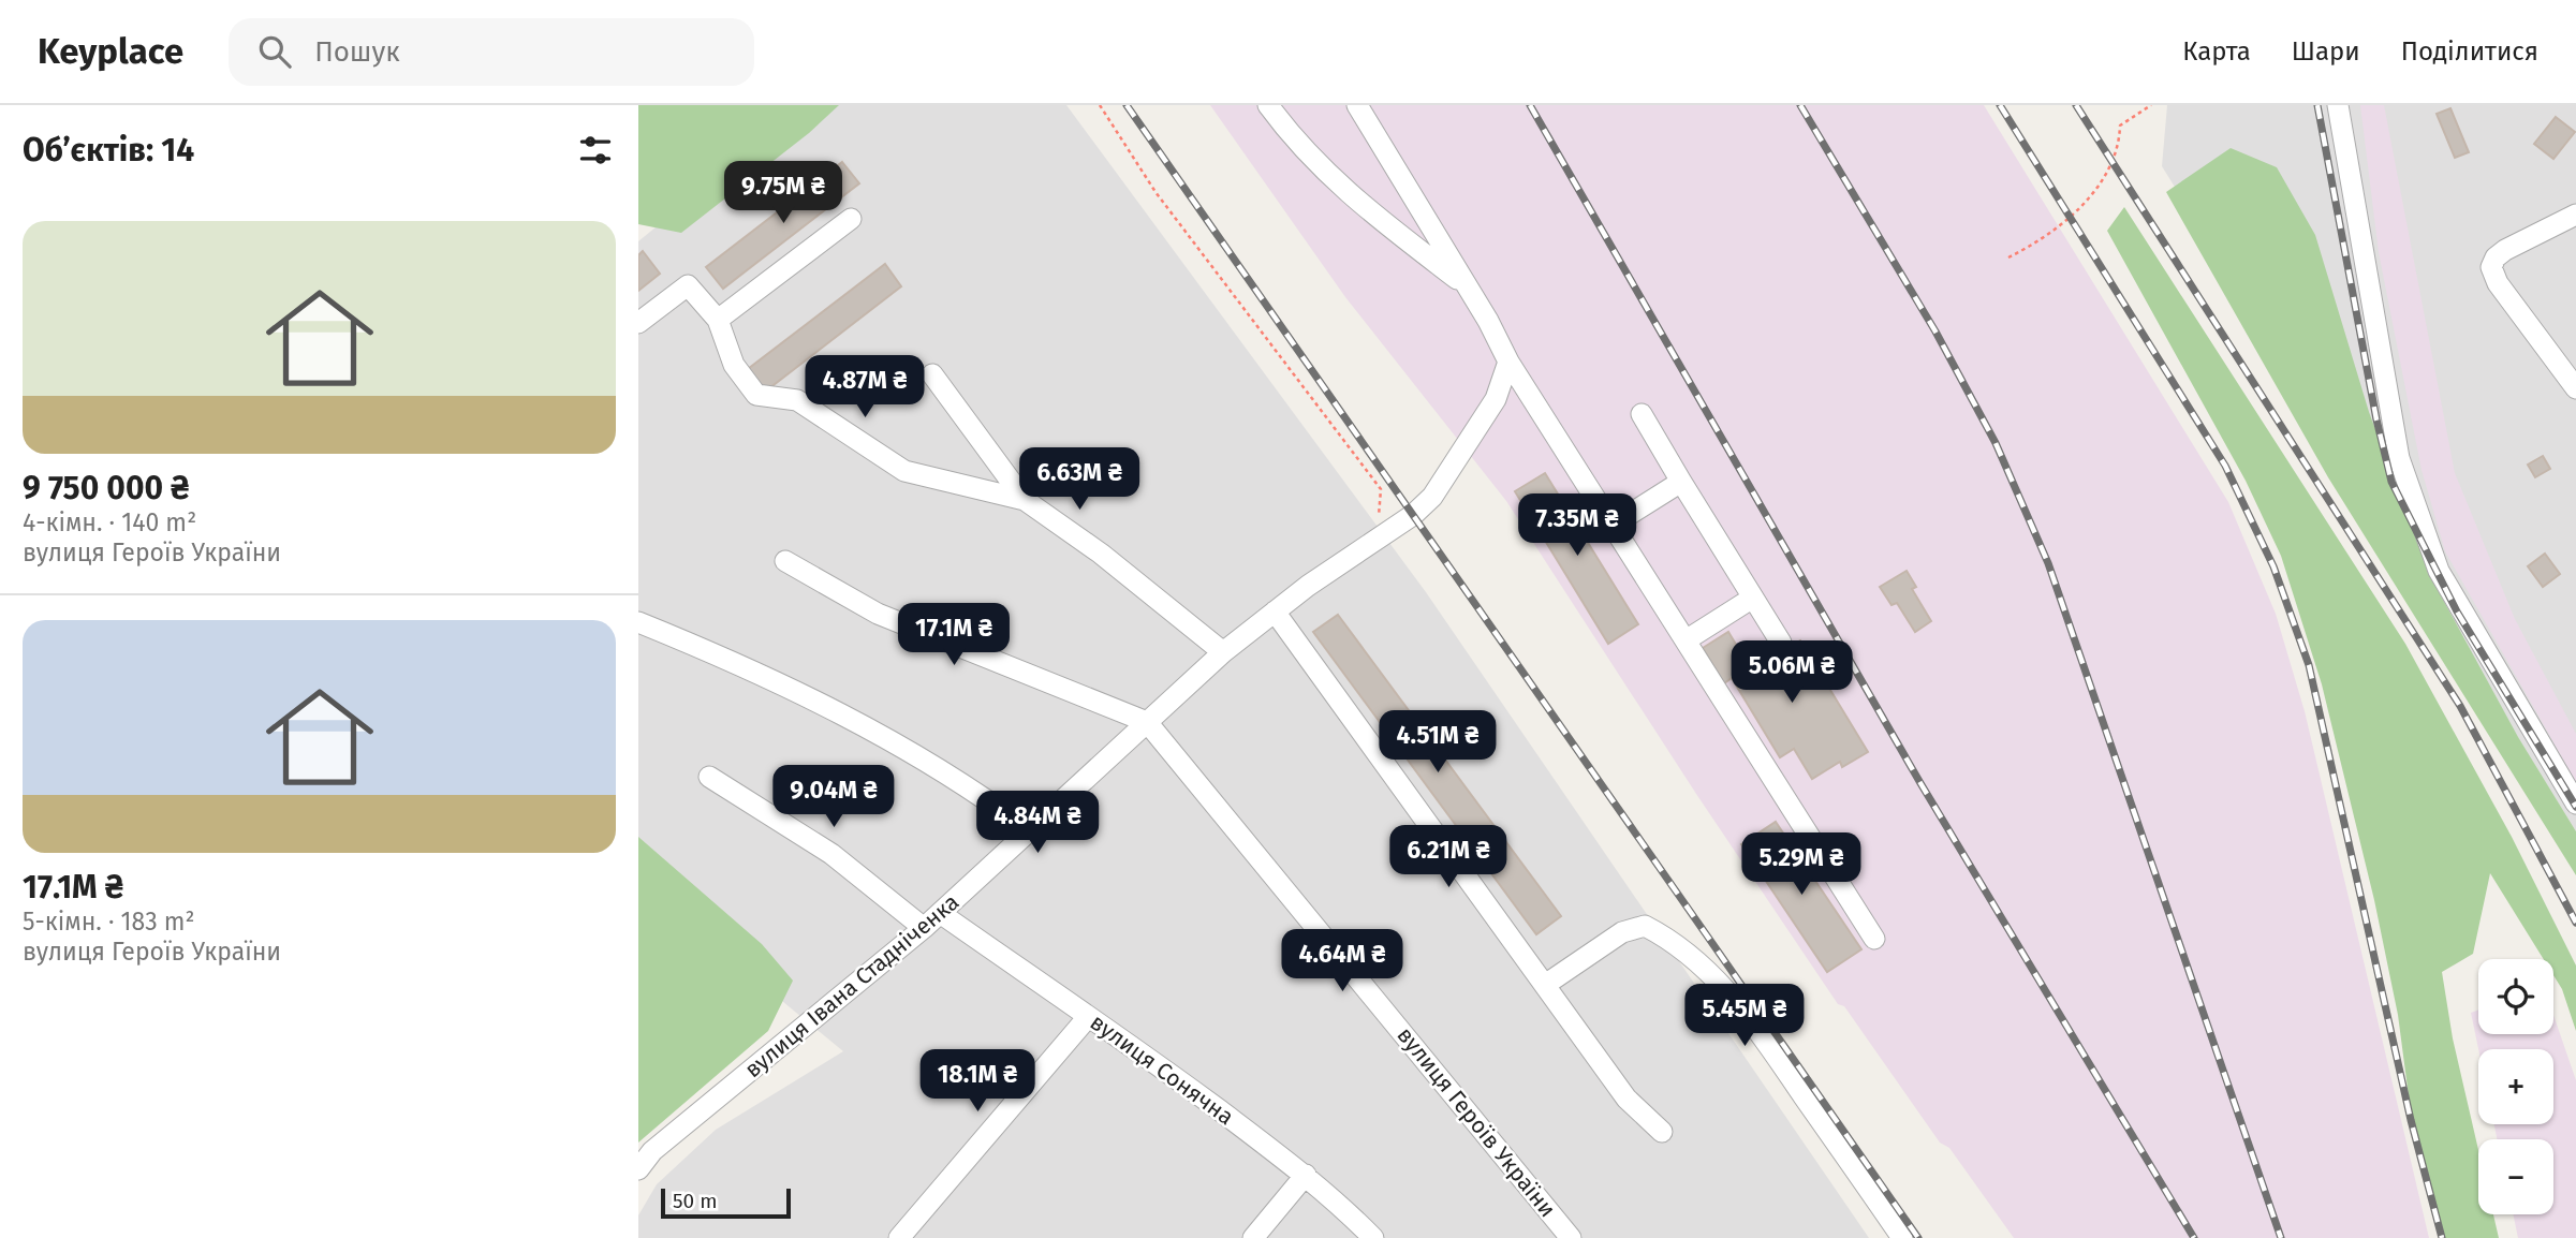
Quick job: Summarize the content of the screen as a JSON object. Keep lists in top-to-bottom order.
{
  "streets": {
    "street": ["вулиця Івана Стадніченка", "вулиця Сонячна", "вулиця Героїв України"]
  },
  "crossings": [
    ["вулиця Івана Стадніченка", "вулиця Сонячна"],
    ["вулиця Івана Стадніченка", "вулиця Героїв України"]
  ],
  "scale_bar": "50 m",
  "page": {
    "header": "Keyplace",
    "search": "Пошук",
    "nav": ["Карта", "Шари", "Поділитися"],
    "heading": "Об’єктів: 14",
    "price": [
      "9.75M ₴",
      "4.87M ₴",
      "6.63M ₴",
      "7.35M ₴",
      "17.1M ₴",
      "5.06M ₴",
      "4.51M ₴",
      "9.04M ₴",
      "4.84M ₴",
      "6.21M ₴",
      "5.29M ₴",
      "4.64M ₴",
      "5.45M ₴",
      "18.1M ₴"
    ],
    "list": [
      {
        "name": "9 750 000 ₴",
        "note": "4-кімн. · 140 m² · вулиця Героїв України"
      },
      {
        "name": "17.1M ₴",
        "note": "5-кімн. · 183 m² · вулиця Героїв України"
      }
    ],
    "map_buttons": ["+", "−"],
    "scale": "50 m"
  }
}
